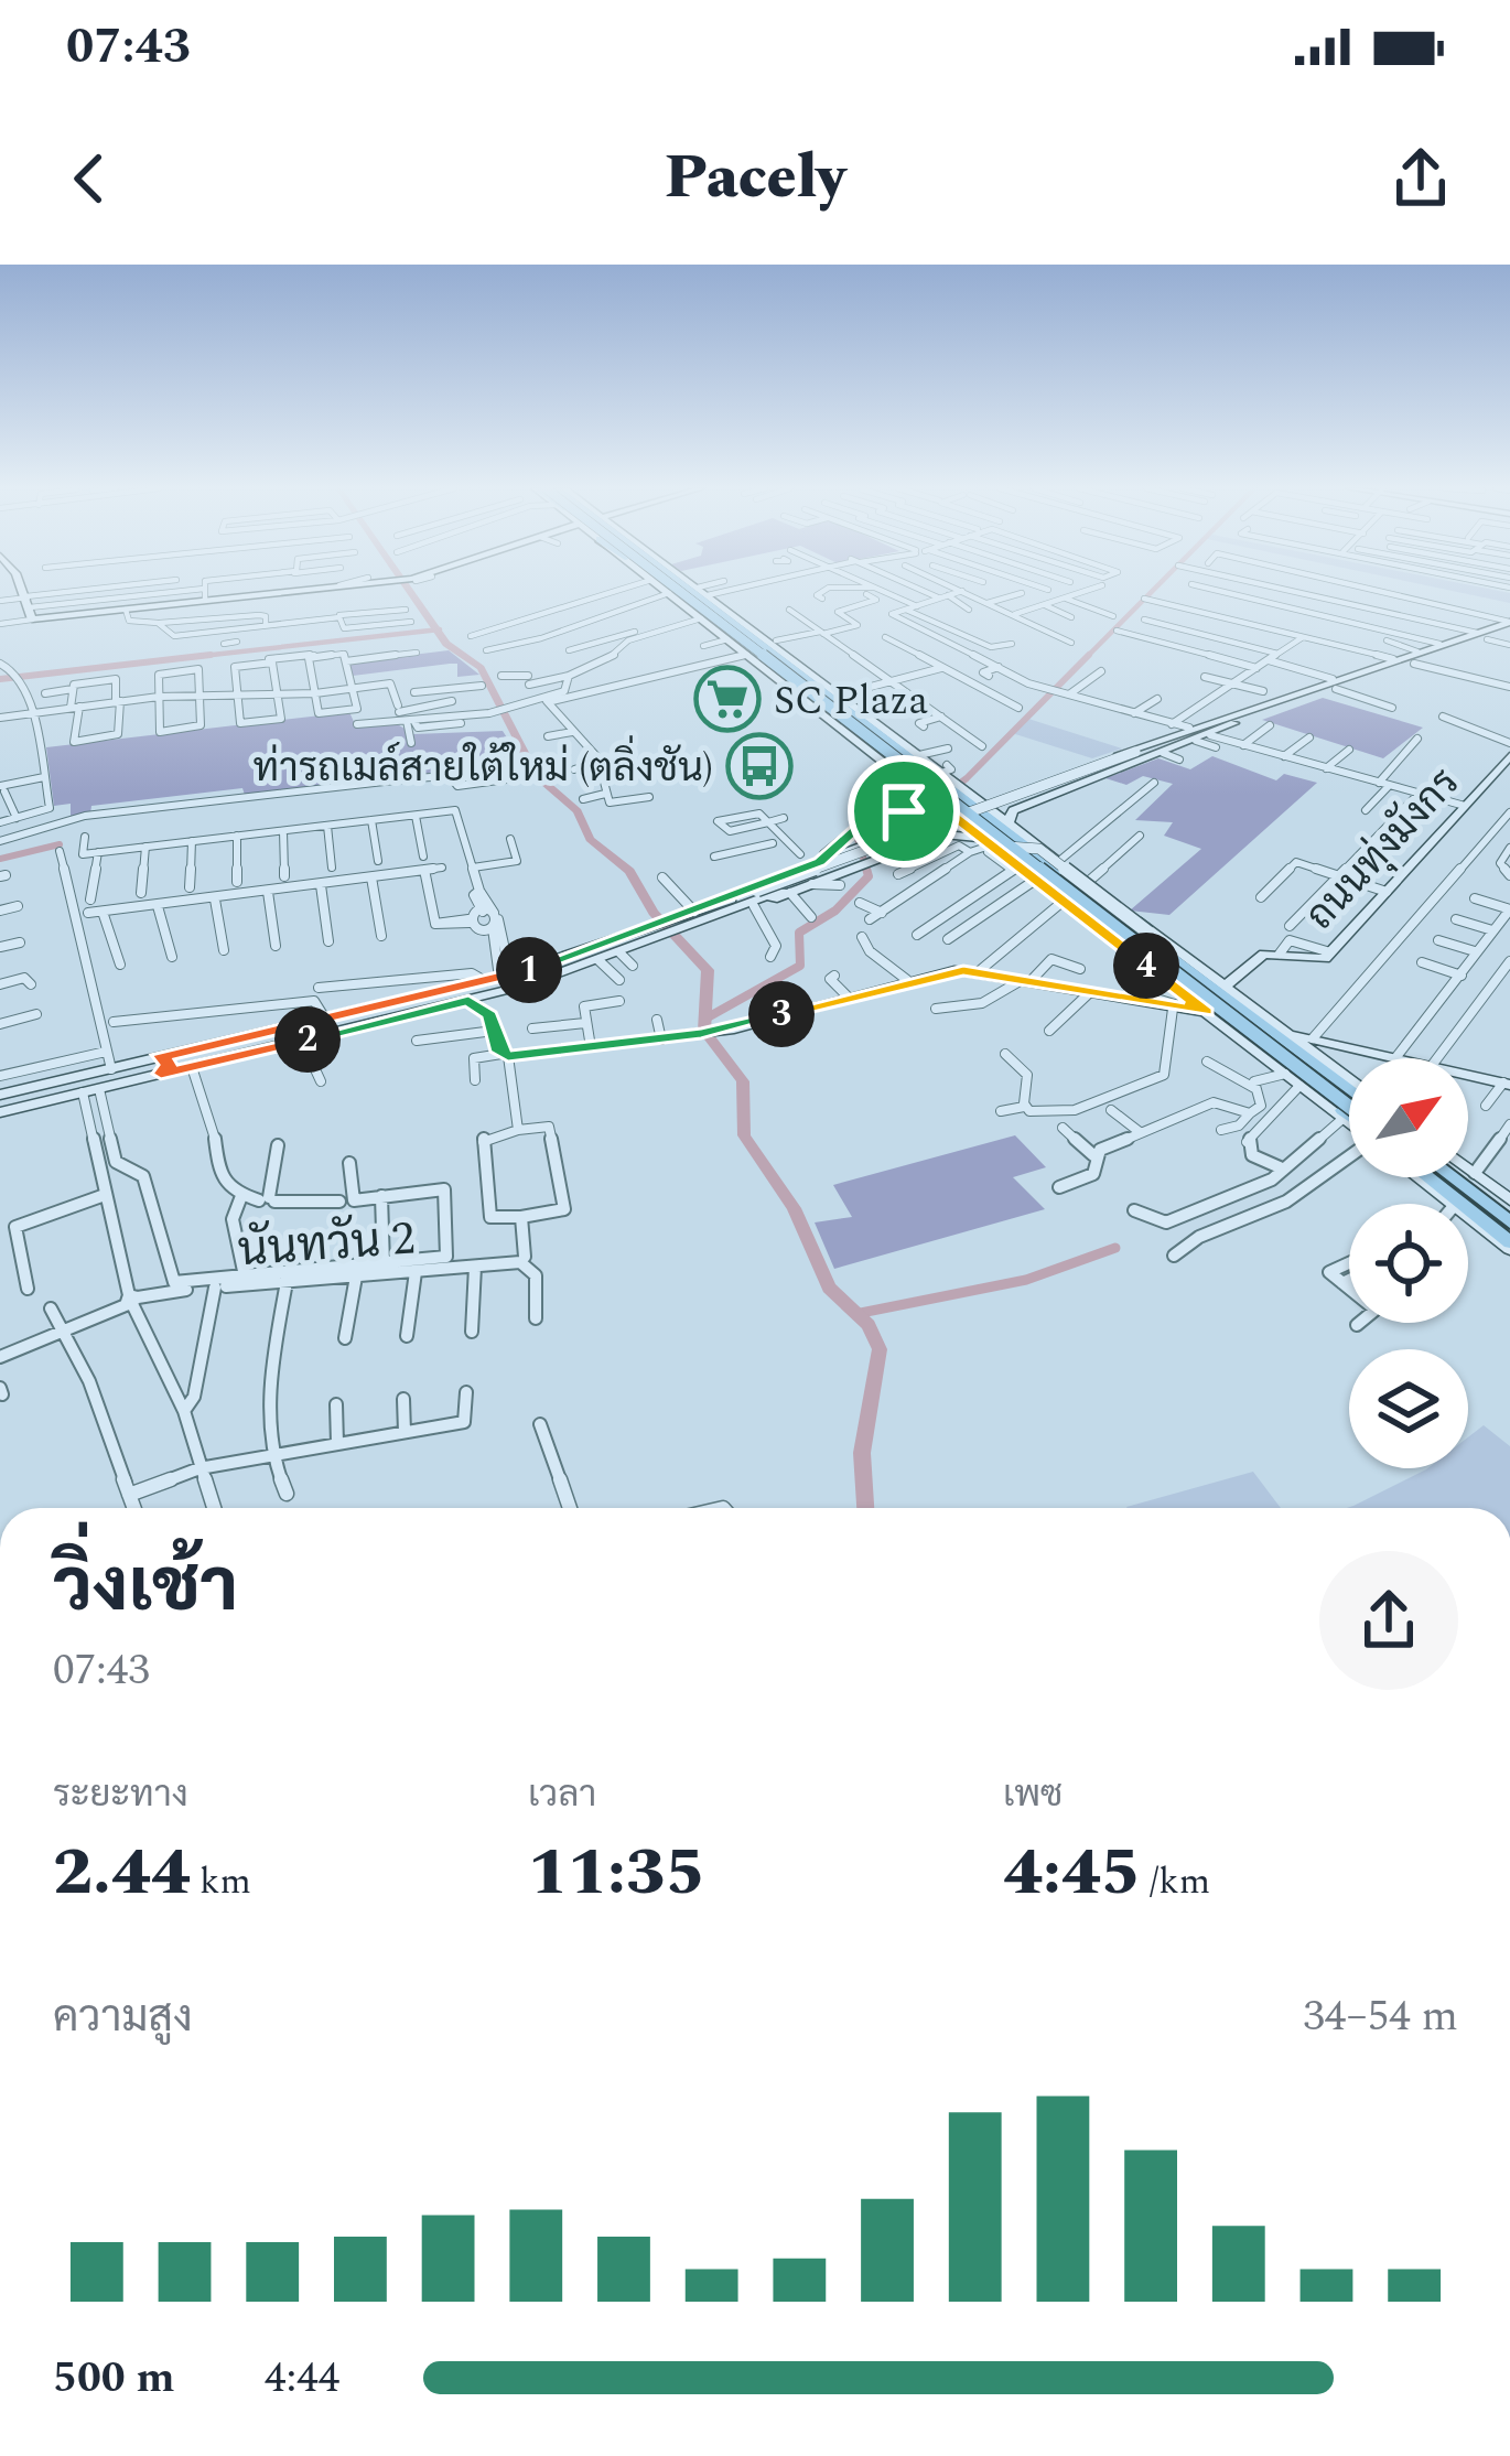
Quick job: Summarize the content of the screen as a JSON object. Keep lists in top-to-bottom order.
{
  "streets": {
    "main road": ["ถนนทุ่งมังกร"],
    "street": ["นันทวัน 2"]
  },
  "places": {
    "supermarket": ["SC Plaza"],
    "bus stop": ["ท่ารถเมล์สายใต้ใหม่ (ตลิ่งชัน)"]
  },
  "north": "top right",
  "page": {
    "status": "07:43",
    "header": "Pacely",
    "pins": [
      "4",
      "1",
      "3",
      "2"
    ],
    "heading": ["วิ่งเช้า", "07:43"],
    "stats": [
      ["ระยะทาง", "2.44 km"],
      ["เวลา", "11:35"],
      ["เพซ", "4:45 /km"]
    ],
    "chart": ["ความสูง", "34–54 m"],
    "list": [
      {
        "name": "500 m",
        "note": "4:44"
      }
    ]
  }
}
